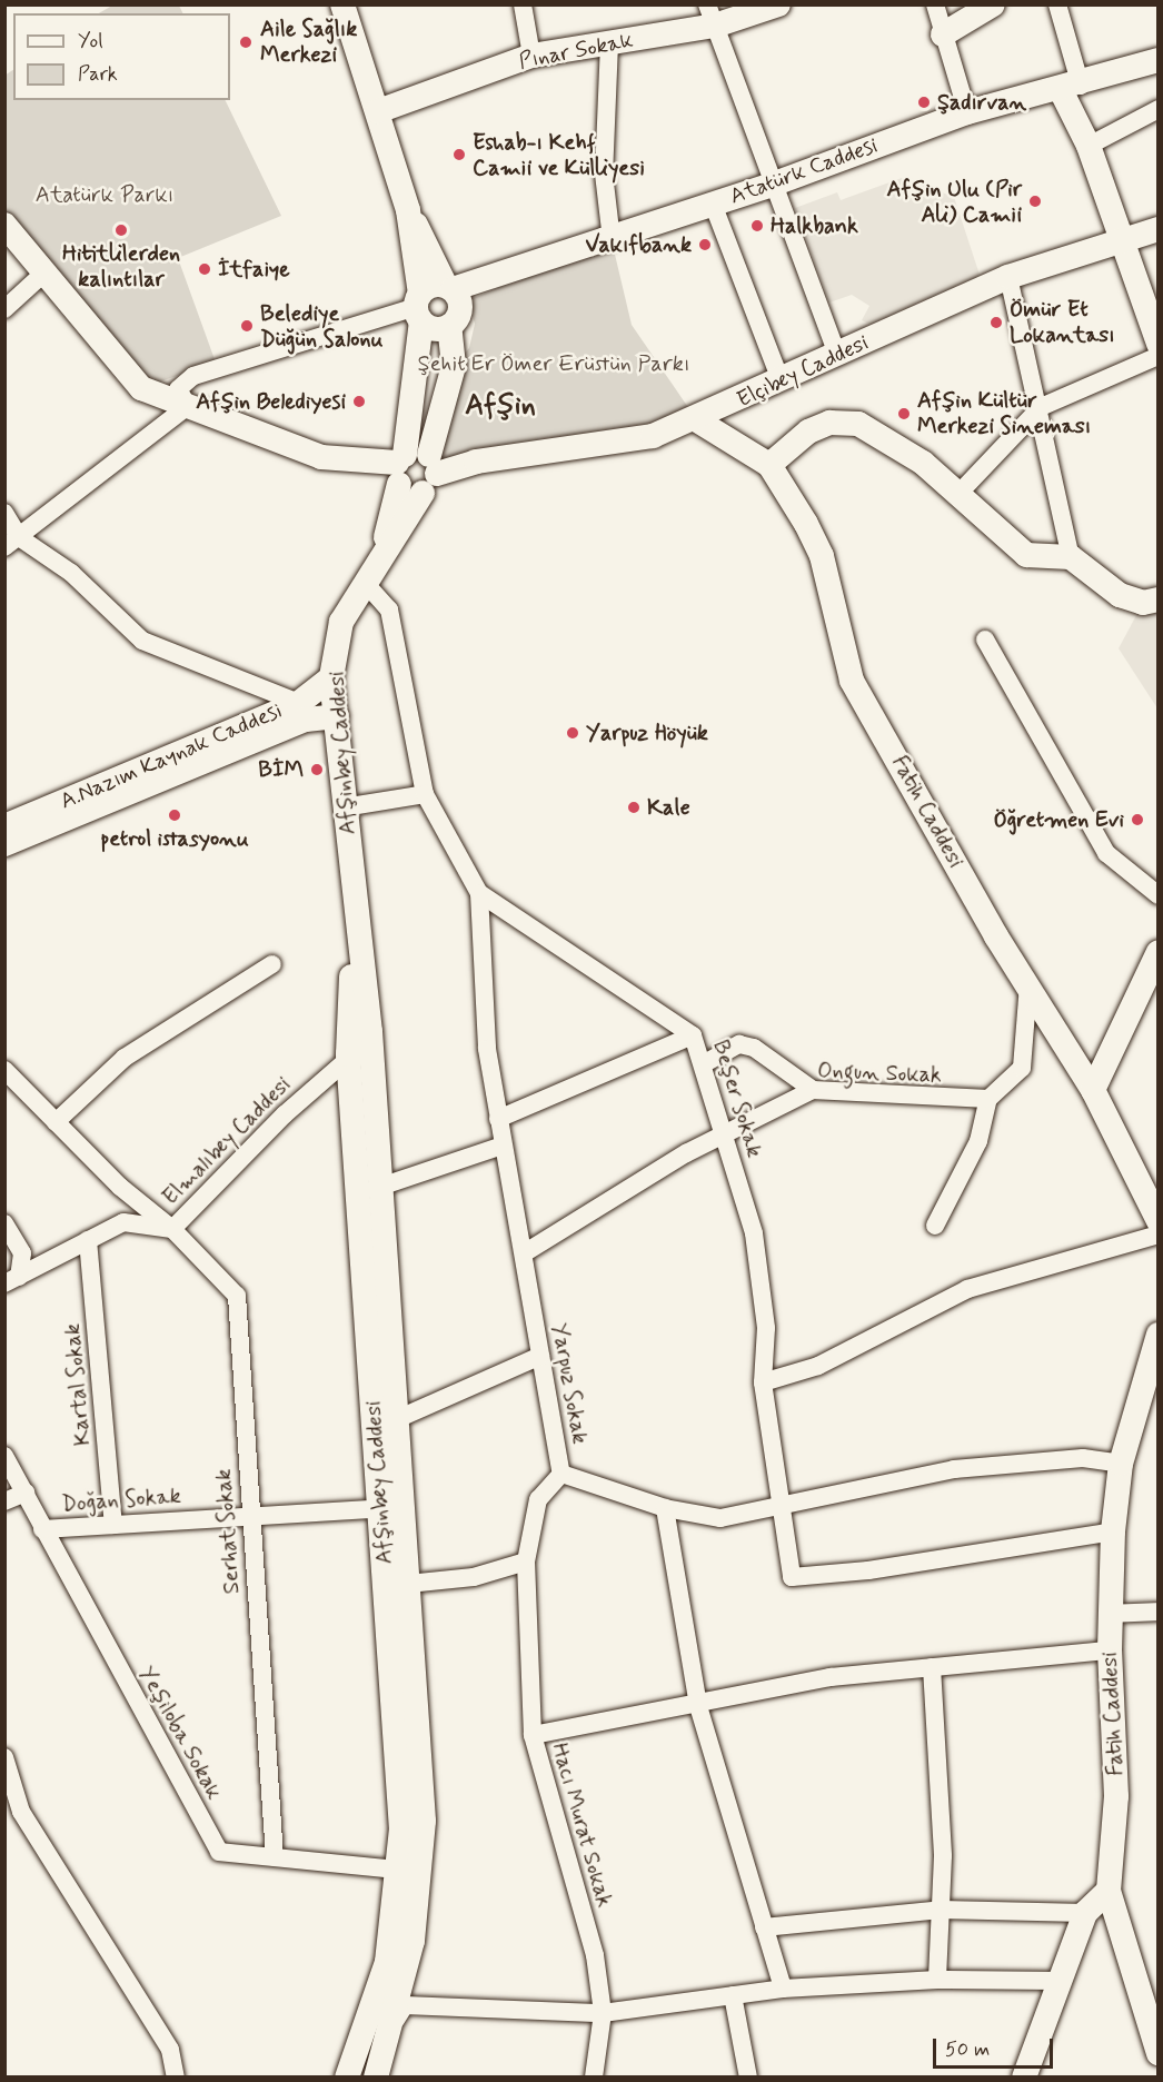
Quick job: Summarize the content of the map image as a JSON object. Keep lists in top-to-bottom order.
{
  "streets": {
    "street": [
      "Pınar Sokak",
      "Atatürk Caddesi",
      "Elçibey Caddesi",
      "Afşinbey Caddesi",
      "A.Nazım Kaynak Caddesi",
      "Fatih Caddesi",
      "Ongun Sokak",
      "Beşer Sokak",
      "Elmalıbey Caddesi",
      "Yarpuz Sokak",
      "Kartal Sokak",
      "Doğan Sokak",
      "Serhat Sokak",
      "Yeşiloba Sokak",
      "Hacı Murat Sokak"
    ]
  },
  "crossings": [
    ["Elçibey Caddesi", "Afşinbey Caddesi"],
    ["Elçibey Caddesi", "Fatih Caddesi"],
    ["Afşinbey Caddesi", "A.Nazım Kaynak Caddesi"],
    ["Afşinbey Caddesi", "Beşer Sokak"],
    ["Afşinbey Caddesi", "Elmalıbey Caddesi"],
    ["Afşinbey Caddesi", "Doğan Sokak"],
    ["Afşinbey Caddesi", "Yeşiloba Sokak"],
    ["Fatih Caddesi", "Beşer Sokak"],
    ["Fatih Caddesi", "Yarpuz Sokak"],
    ["Ongun Sokak", "Beşer Sokak"],
    ["Ongun Sokak", "Yarpuz Sokak"],
    ["Beşer Sokak", "Yarpuz Sokak"],
    ["Elmalıbey Caddesi", "Serhat Sokak"],
    ["Yarpuz Sokak", "Hacı Murat Sokak"],
    ["Kartal Sokak", "Doğan Sokak"],
    ["Doğan Sokak", "Serhat Sokak"],
    ["Doğan Sokak", "Yeşiloba Sokak"],
    ["Serhat Sokak", "Yeşiloba Sokak"]
  ],
  "districts": ["Afşin"],
  "parks": ["Atatürk Parkı", "Şehit Er Ömer Erüstün Parkı"],
  "places": [
    "Aile Sağlık Merkezi",
    "Şadırvan",
    "Eshab-ı Kehf Camii ve Külliyesi",
    "Afşin Ulu (Pir Ali) Camii",
    "Halkbank",
    "Hititlilerden kalıntılar",
    "Vakıfbank",
    "İtfaiye",
    "Ömür Et Lokantası",
    "Belediye Düğün Salonu",
    "Afşin Belediyesi",
    "Afşin Kültür Merkezi Sineması",
    "Yarpuz Höyük",
    "BİM",
    "Kale",
    "petrol istasyonu",
    "Öğretmen Evi"
  ],
  "legend": ["Yol", "Park"],
  "scale_bar": "50 m"
}
